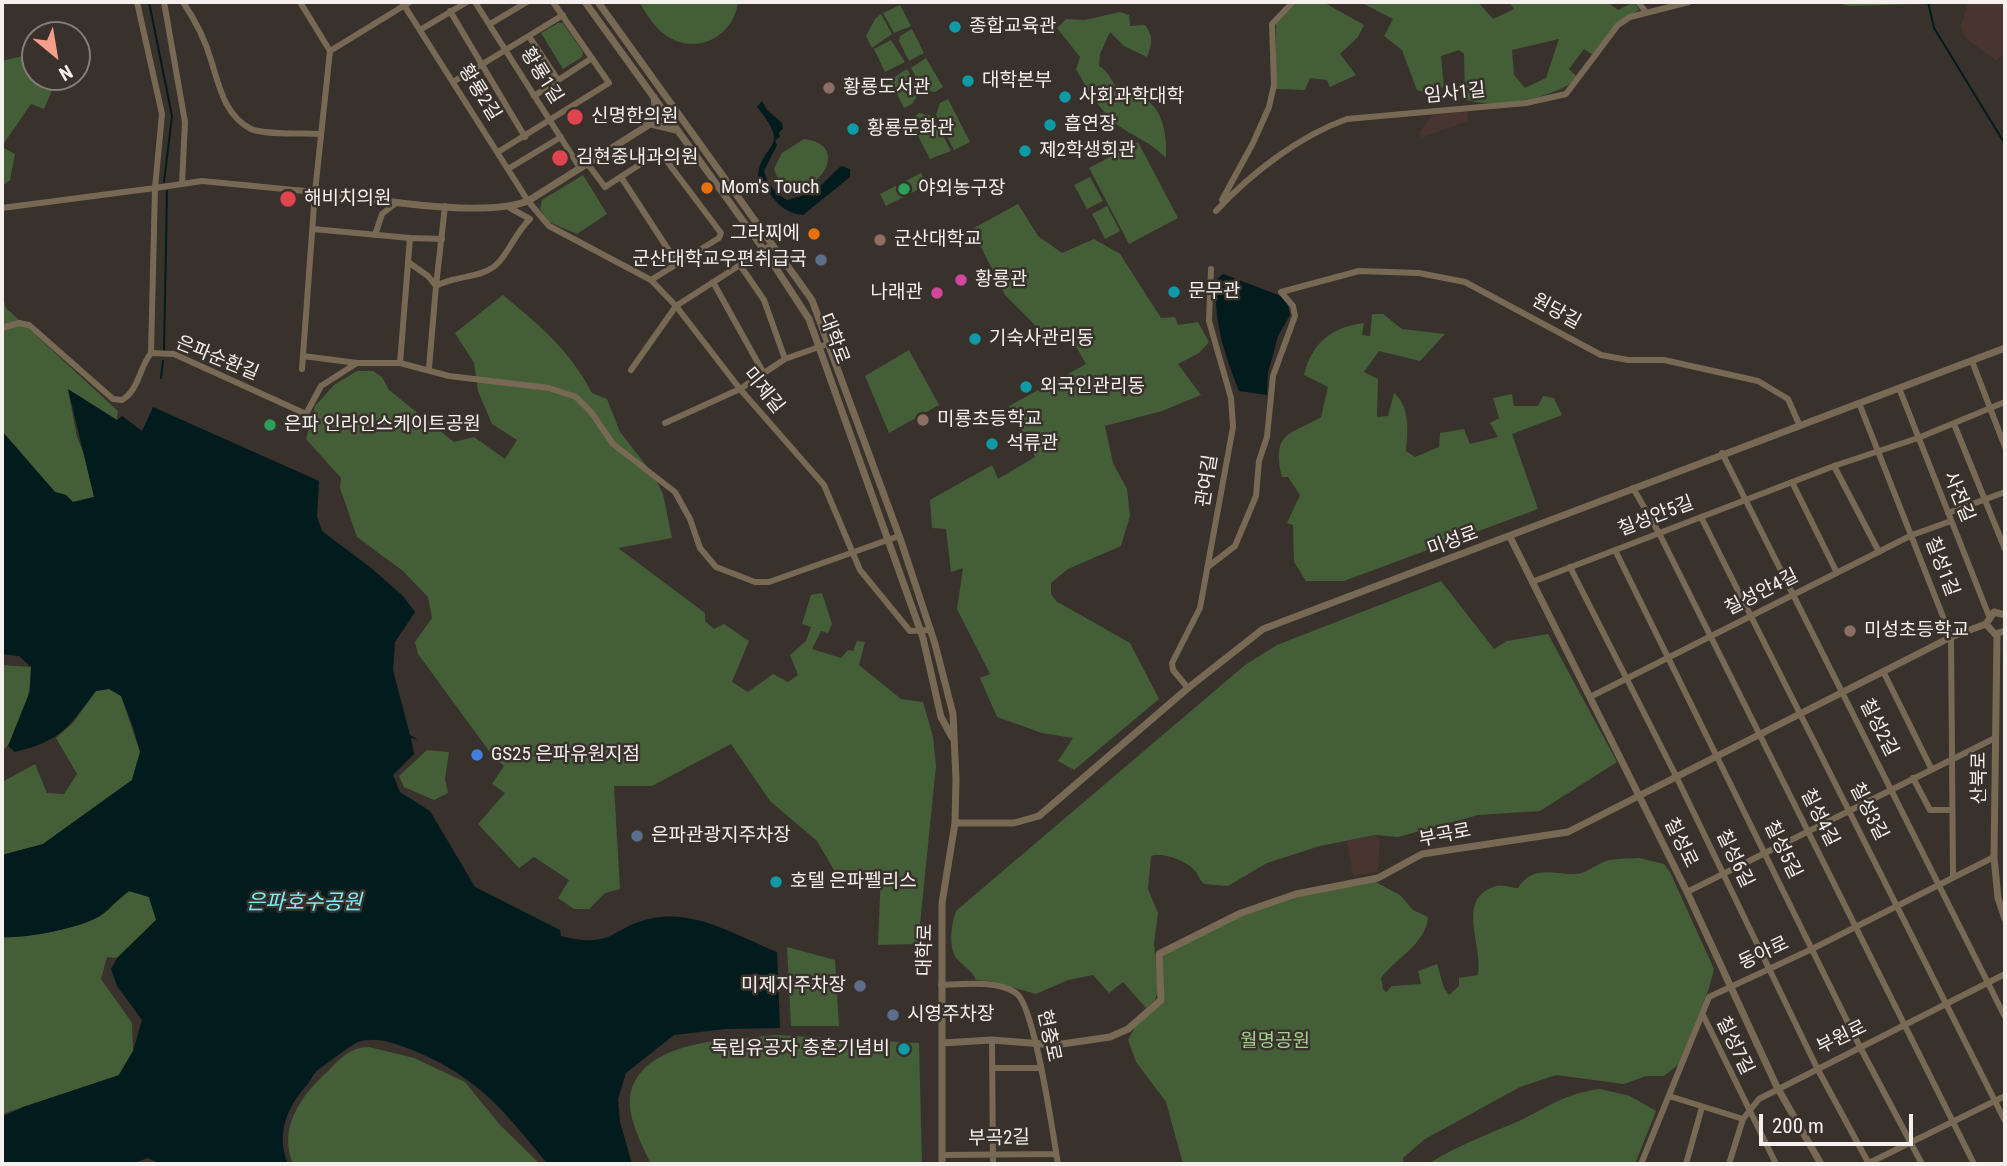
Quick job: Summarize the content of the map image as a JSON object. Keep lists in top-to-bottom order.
{
  "streets": {
    "street": [
      "황룡1길",
      "황룡2길",
      "임사1길",
      "원당길",
      "대학로",
      "은파순환길",
      "미제길",
      "관여길",
      "사전길",
      "칠성안5길",
      "미성로",
      "칠성1길",
      "칠성안4길",
      "칠성2길",
      "산북로",
      "칠성3길",
      "칠성4길",
      "부곡로",
      "칠성로",
      "칠성5길",
      "칠성6길",
      "동아로",
      "현충로",
      "부원로",
      "칠성7길",
      "부곡2길"
    ]
  },
  "crossings": [
    ["황룡2길", "미제길"],
    ["원당길", "관여길"],
    ["원당길", "미성로"],
    ["대학로", "미제길"],
    ["대학로", "미성로"],
    ["대학로", "부곡로"],
    ["대학로", "현충로"],
    ["대학로", "부곡2길"],
    ["관여길", "미성로"],
    ["사전길", "칠성안5길"],
    ["사전길", "미성로"],
    ["사전길", "칠성안4길"],
    ["칠성안5길", "칠성1길"],
    ["칠성안5길", "칠성2길"],
    ["칠성안5길", "칠성3길"],
    ["칠성안5길", "칠성4길"],
    ["칠성안5길", "칠성로"],
    ["칠성안5길", "칠성5길"],
    ["칠성안5길", "칠성6길"],
    ["미성로", "칠성1길"],
    ["미성로", "칠성2길"],
    ["미성로", "칠성4길"],
    ["미성로", "칠성로"],
    ["칠성1길", "칠성안4길"],
    ["칠성1길", "부곡로"],
    ["칠성1길", "동아로"],
    ["칠성안4길", "칠성2길"],
    ["칠성안4길", "칠성3길"],
    ["칠성안4길", "칠성4길"],
    ["칠성안4길", "칠성로"],
    ["칠성안4길", "칠성5길"],
    ["칠성안4길", "칠성6길"],
    ["칠성2길", "부곡로"],
    ["칠성2길", "동아로"],
    ["칠성2길", "부원로"],
    ["산북로", "동아로"],
    ["칠성3길", "부곡로"],
    ["칠성3길", "동아로"],
    ["칠성3길", "부원로"],
    ["칠성4길", "부곡로"],
    ["칠성4길", "동아로"],
    ["칠성4길", "부원로"],
    ["부곡로", "칠성로"],
    ["부곡로", "칠성5길"],
    ["부곡로", "칠성6길"],
    ["부곡로", "현충로"],
    ["칠성로", "동아로"],
    ["칠성로", "부원로"],
    ["칠성5길", "동아로"],
    ["칠성5길", "부원로"],
    ["칠성6길", "동아로"],
    ["칠성6길", "부원로"],
    ["동아로", "칠성7길"],
    ["현충로", "부곡2길"],
    ["부원로", "칠성7길"]
  ],
  "water": ["은파호수공원"],
  "parks": ["월명공원"],
  "places": [
    "종합교육관",
    "대학본부",
    "황룡도서관",
    "사회과학대학",
    "신명한의원",
    "흡연장",
    "황룡문화관",
    "제2학생회관",
    "김현중내과의원",
    "Mom's Touch",
    "야외농구장",
    "해비치의원",
    "그라찌에",
    "군산대학교",
    "군산대학교우편취급국",
    "황룡관",
    "문무관",
    "나래관",
    "기숙사관리동",
    "외국인관리동",
    "미룡초등학교",
    "은파 인라인스케이트공원",
    "석류관",
    "미성초등학교",
    "GS25 은파유원지점",
    "은파관광지주차장",
    "호텔 은파펠리스",
    "미제지주차장",
    "시영주차장",
    "독립유공자 충혼기념비"
  ],
  "scale_bar": "200 m",
  "north": "bottom right"
}
